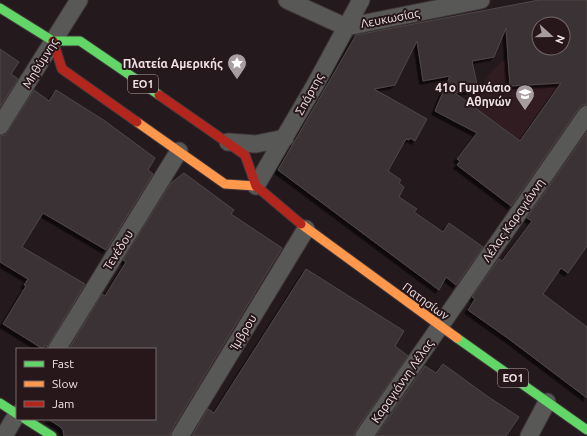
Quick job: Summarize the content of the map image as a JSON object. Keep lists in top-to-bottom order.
{
  "streets": {
    "main road": ["ΕΟ1", "Πατησίων"],
    "street": [
      "Λευκωσίας",
      "Μηθύμνης",
      "Σπάρτης",
      "Λέλας Καραγιάννη",
      "Τενέδου",
      "Ίμβρου",
      "Καραγιάννη Λέλας"
    ]
  },
  "crossings": [
    ["Λευκωσίας", "Σπάρτης"],
    ["Μηθύμνης", "Πατησίων"],
    ["Σπάρτης", "Πατησίων"],
    ["Λέλας Καραγιάννη", "Πατησίων"],
    ["Λέλας Καραγιάννη", "Καραγιάννη Λέλας"],
    ["Πατησίων", "Ίμβρου"],
    ["Πατησίων", "Καραγιάννη Λέλας"]
  ],
  "places": {
    "place": ["Πλατεία Αμερικής"],
    "school or university": ["41ο Γυμνάσιο Αθηνών"]
  },
  "legend": ["Fast", "Slow", "Jam"],
  "north": "right"
}
